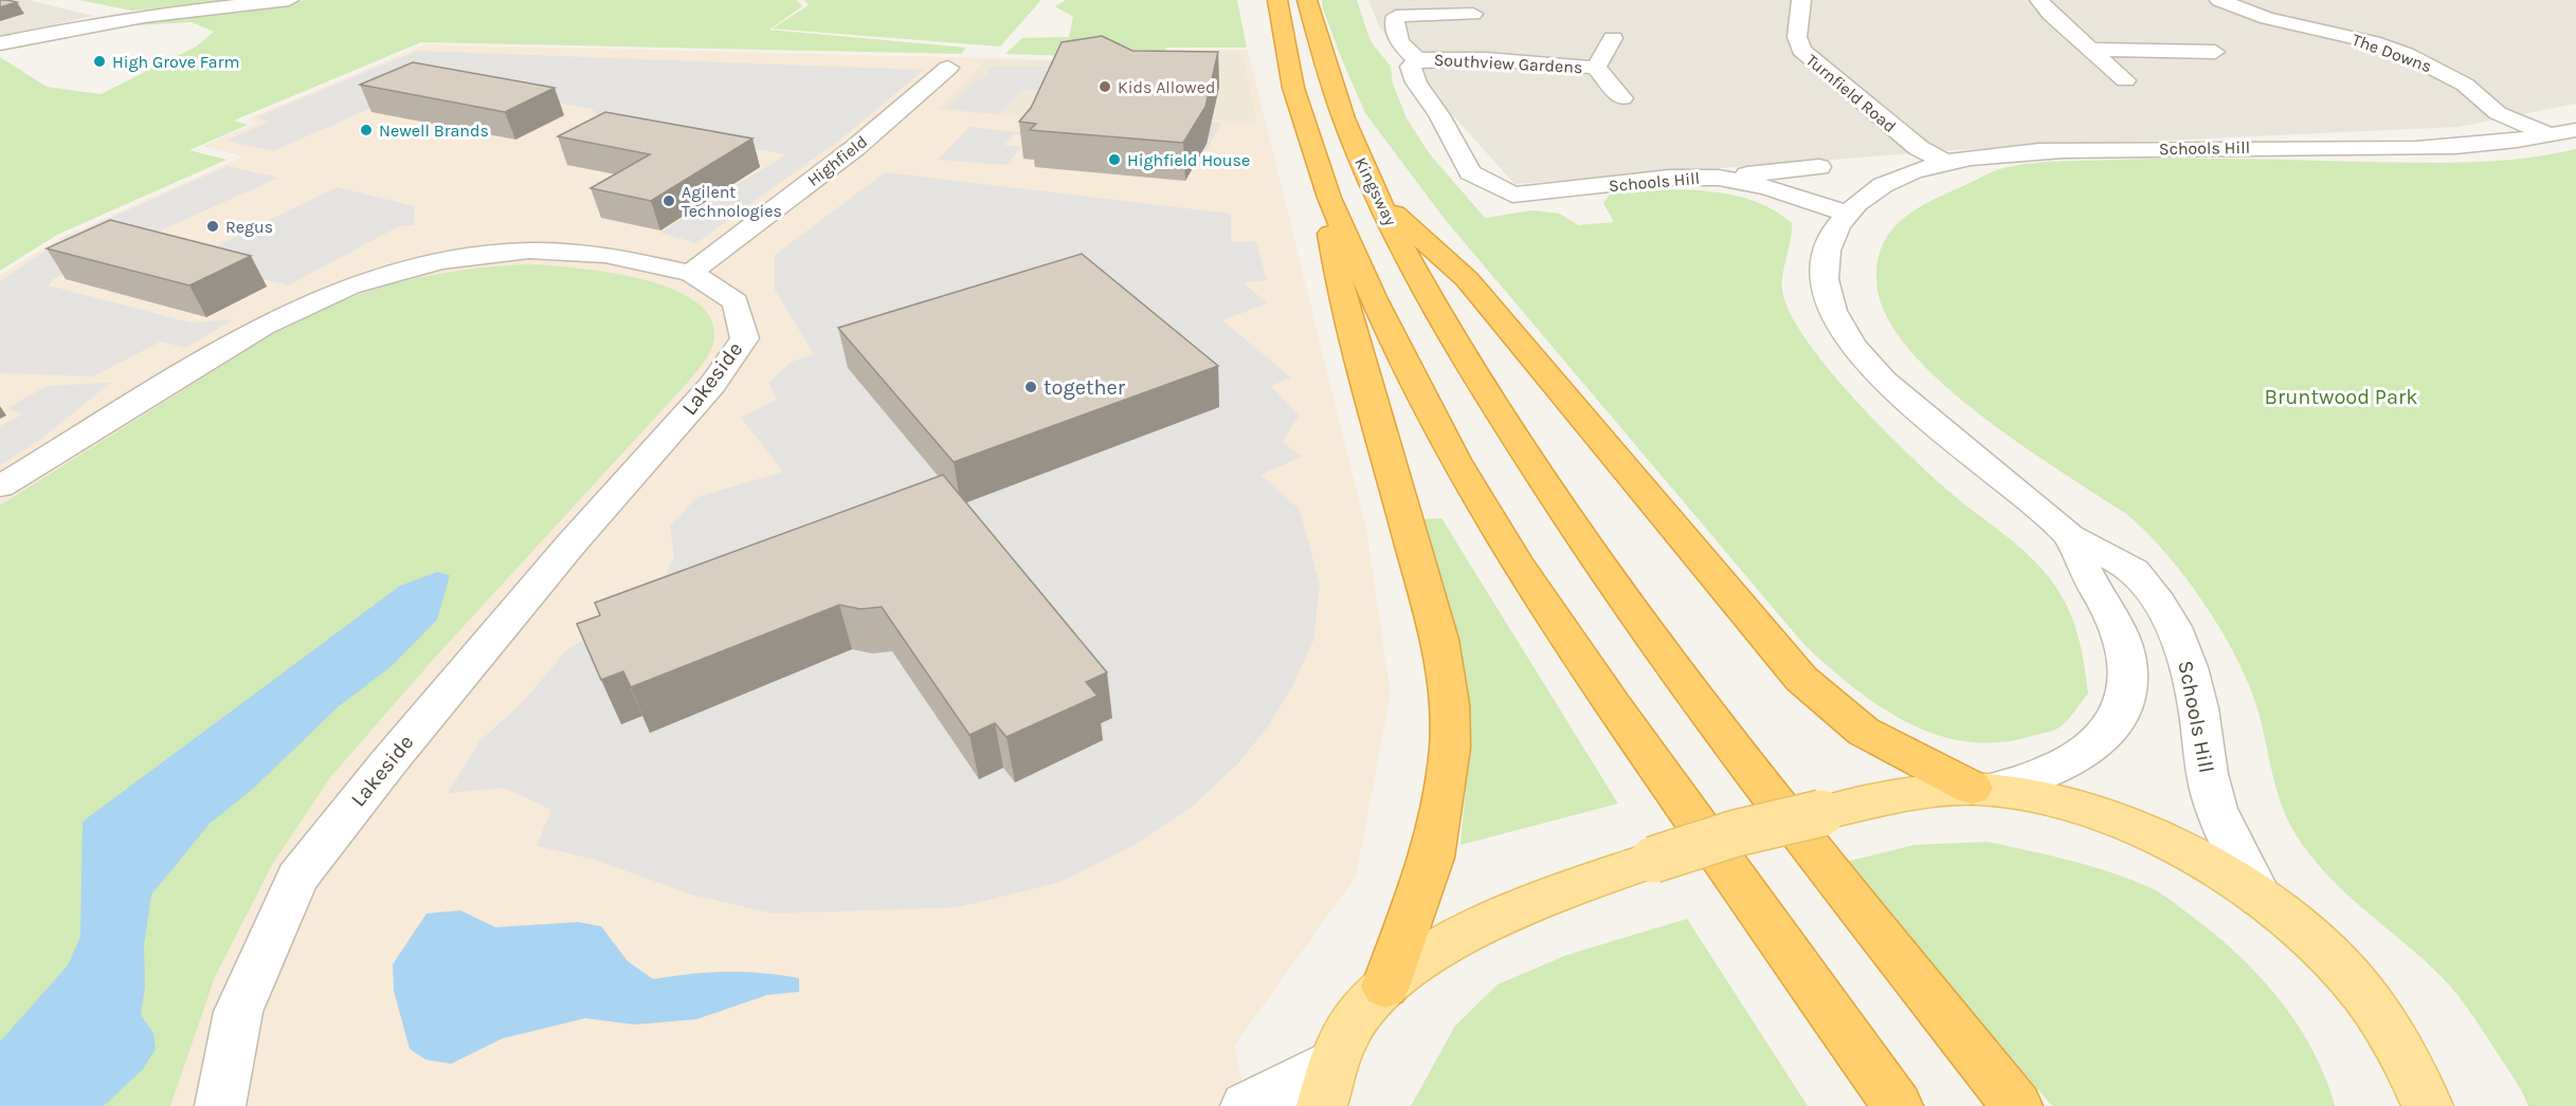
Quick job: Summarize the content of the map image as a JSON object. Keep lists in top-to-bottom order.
{
  "streets": {
    "highway": ["Kingsway"],
    "street": [
      "The Downs",
      "Southview Gardens",
      "Turnfield Road",
      "Schools Hill",
      "Highfield",
      "Lakeside"
    ]
  },
  "crossings": [
    ["The Downs", "Schools Hill"],
    ["Southview Gardens", "Schools Hill"],
    ["Turnfield Road", "Schools Hill"],
    ["Highfield", "Lakeside"]
  ],
  "parks": ["Bruntwood Park"],
  "places": [
    "High Grove Farm",
    "Kids Allowed",
    "Newell Brands",
    "Highfield House",
    "Agilent Technologies",
    "Regus",
    "together"
  ]
}
